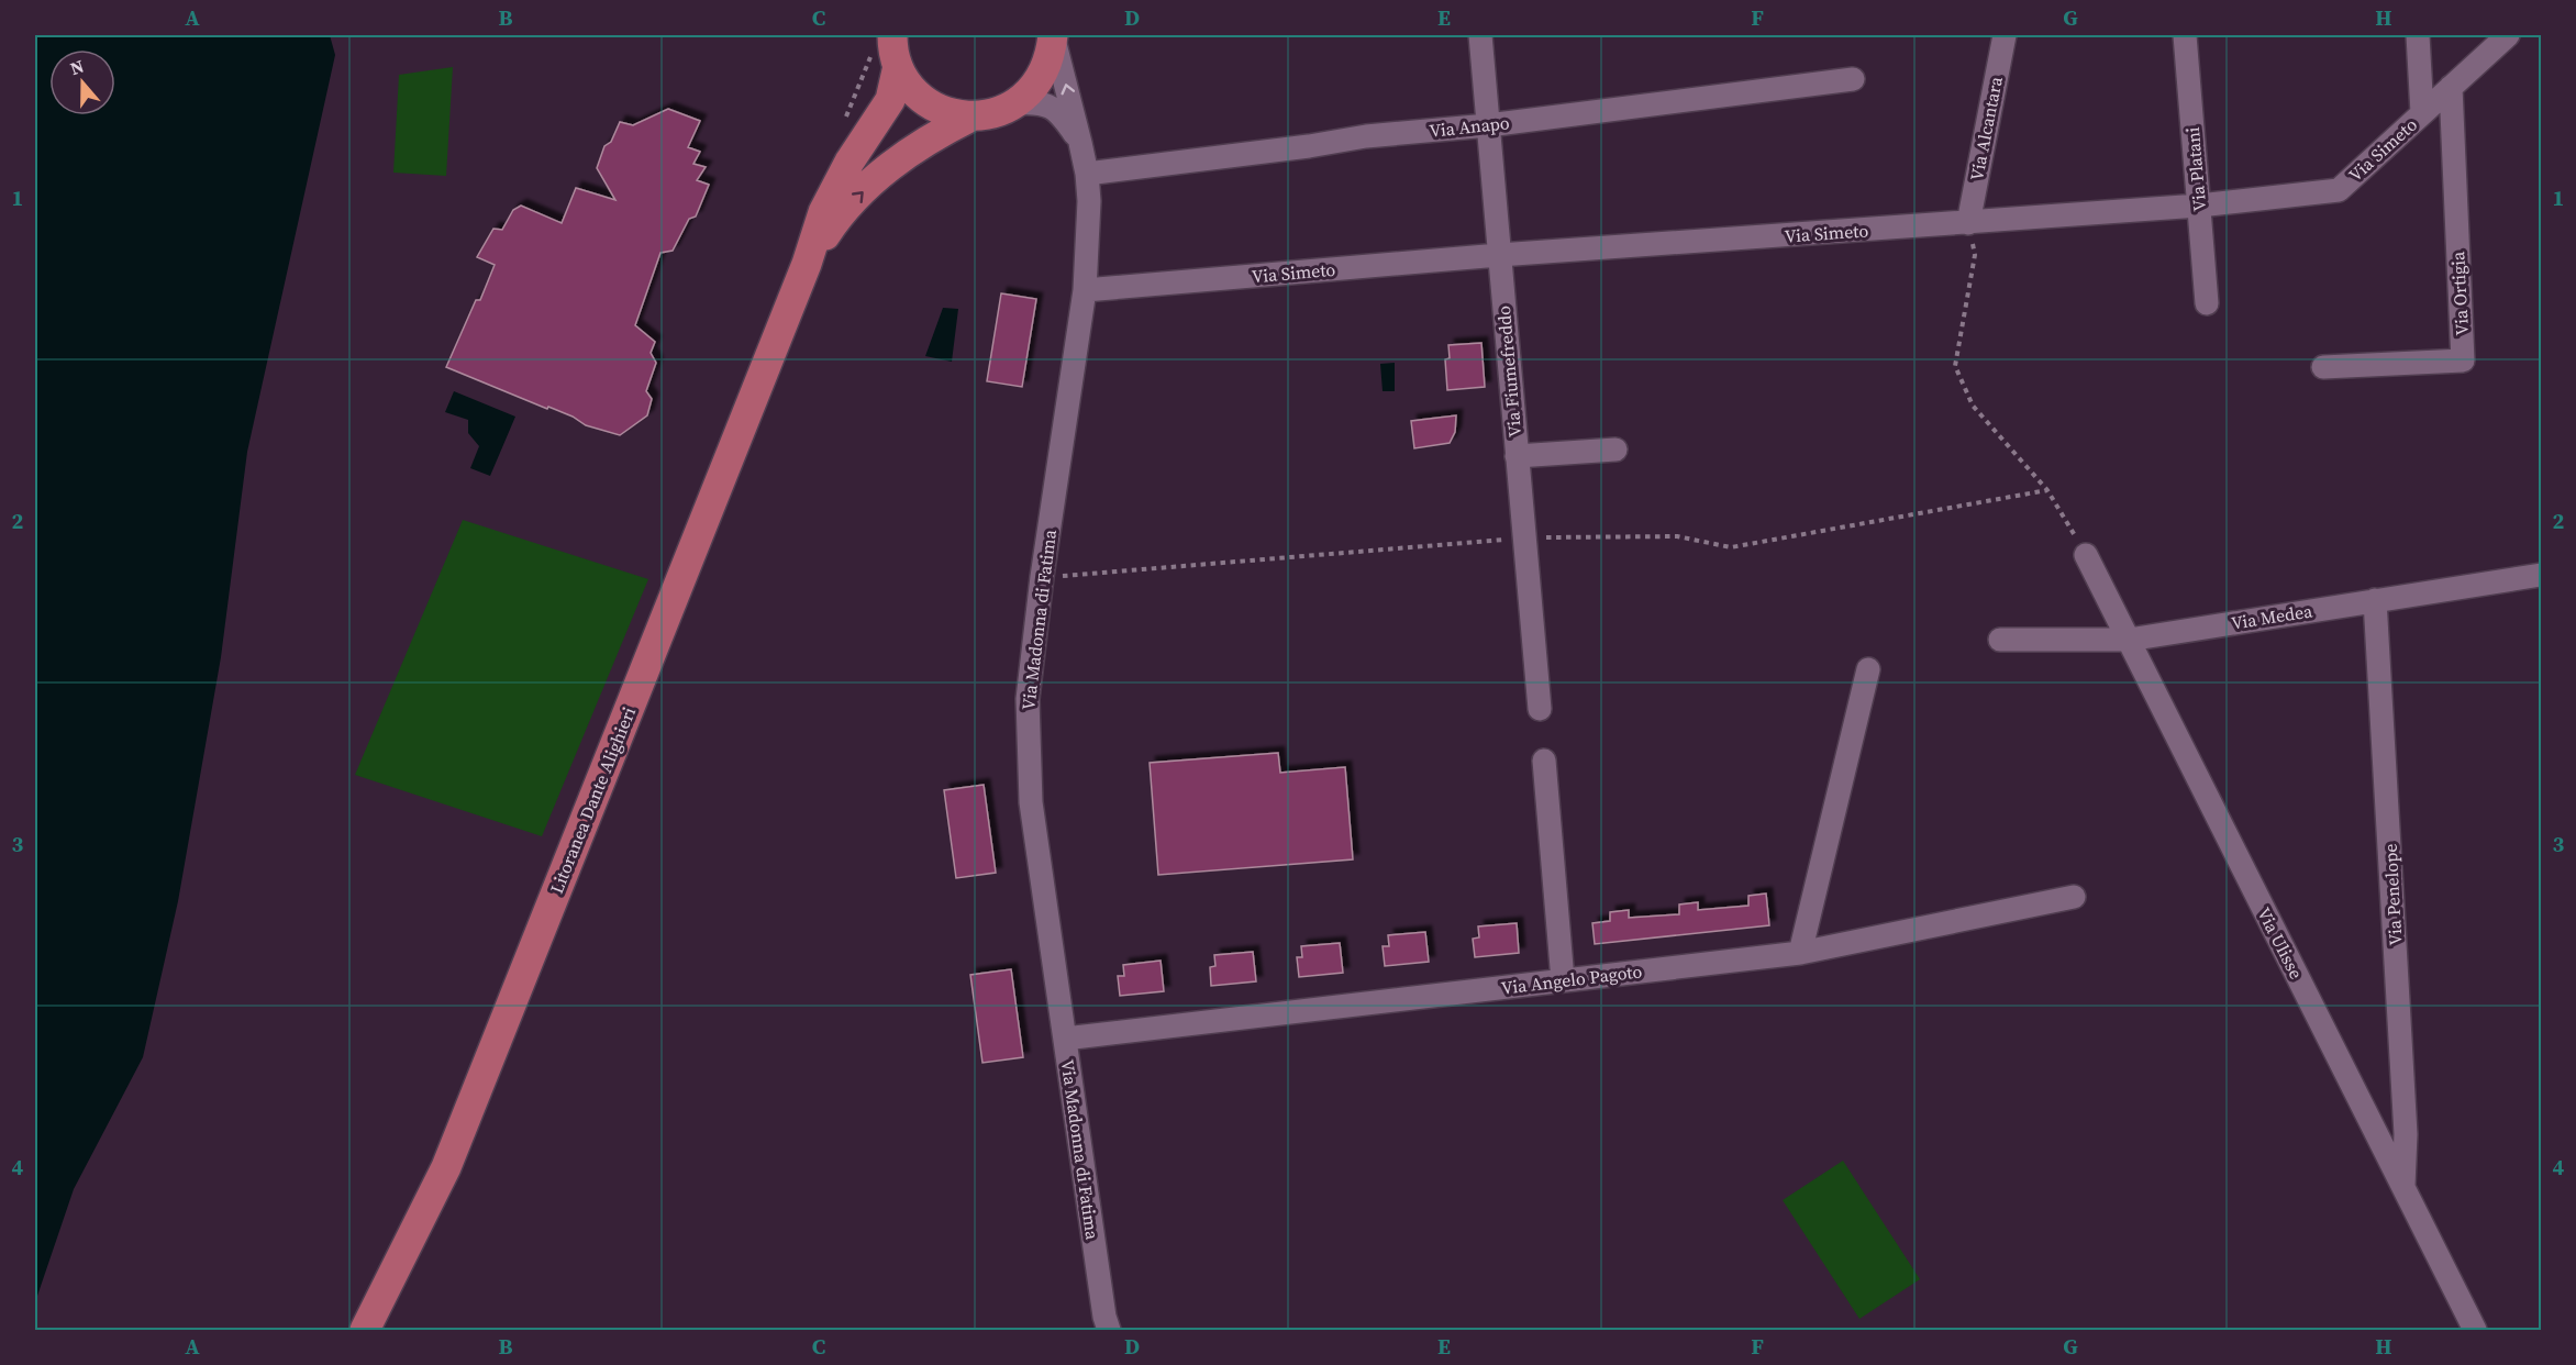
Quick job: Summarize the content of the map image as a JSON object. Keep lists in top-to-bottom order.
{
  "streets": {
    "main road": ["Litoranea Dante Alighieri"],
    "street": [
      "Via Anapo",
      "Via Alcantara",
      "Via Simeto",
      "Via Platani",
      "Via Ortigia",
      "Via Fiumefreddo",
      "Via Medea",
      "Via Madonna di Fatima",
      "Via Penelope",
      "Via Ulisse",
      "Via Angelo Pagoto"
    ]
  },
  "crossings": [
    ["Via Anapo", "Via Fiumefreddo"],
    ["Via Anapo", "Via Madonna di Fatima"],
    ["Via Alcantara", "Via Simeto"],
    ["Via Simeto", "Via Platani"],
    ["Via Simeto", "Via Ortigia"],
    ["Via Simeto", "Via Fiumefreddo"],
    ["Via Simeto", "Via Madonna di Fatima"],
    ["Via Medea", "Via Penelope"],
    ["Via Medea", "Via Ulisse"],
    ["Via Madonna di Fatima", "Via Angelo Pagoto"],
    ["Via Penelope", "Via Ulisse"]
  ],
  "north": "top",
  "grid": {
    "columns": [
      "A",
      "B",
      "C",
      "D",
      "E",
      "F",
      "G",
      "H"
    ],
    "rows": [
      "1",
      "2",
      "3",
      "4"
    ]
  }
}
